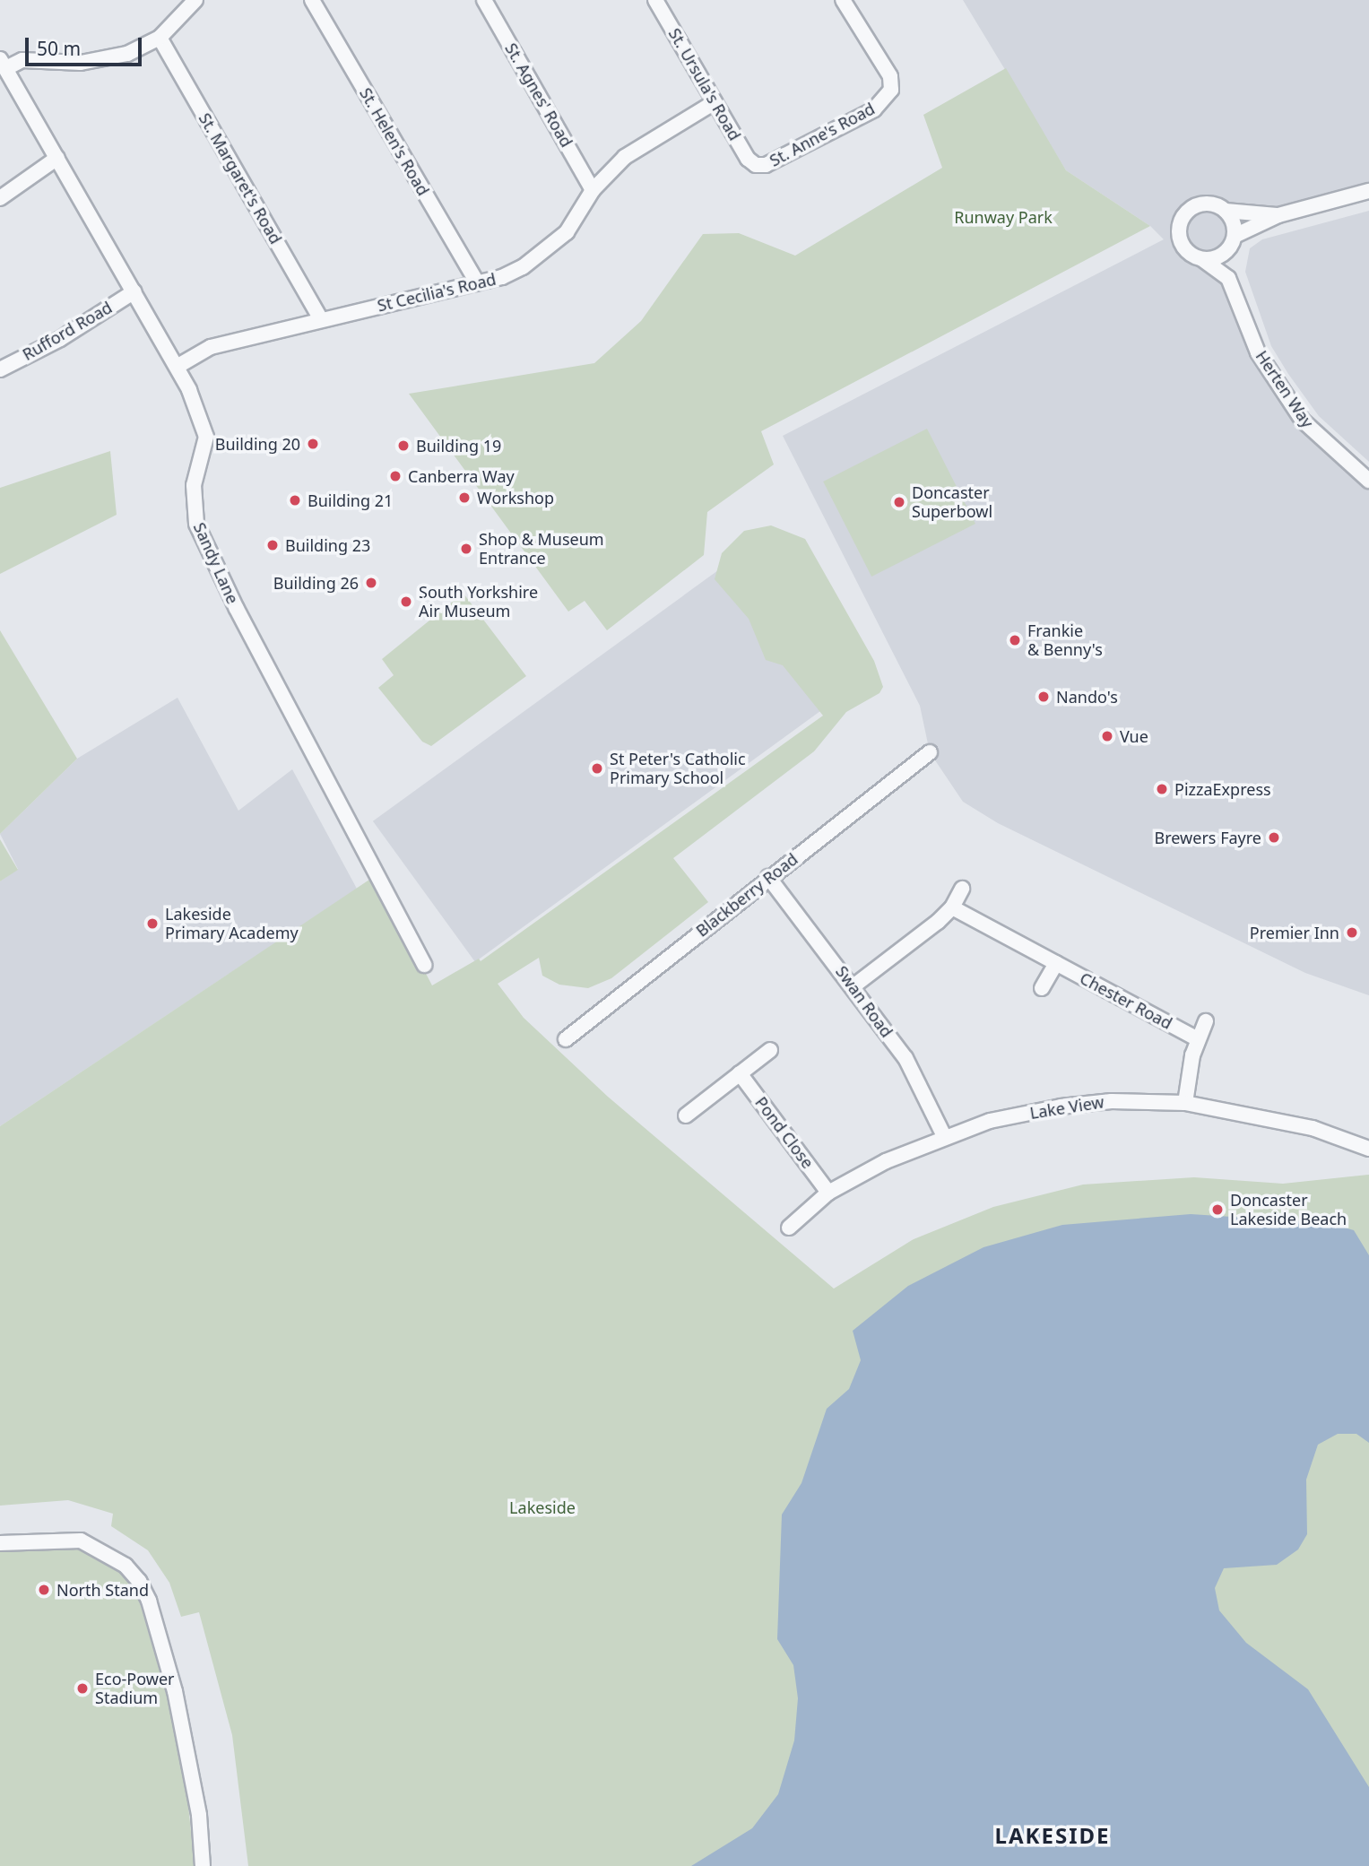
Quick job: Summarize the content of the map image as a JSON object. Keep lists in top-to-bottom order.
{
  "streets": {
    "street": [
      "St. Ursula's Road",
      "St. Agnes' Road",
      "St. Anne's Road",
      "St. Helen's Road",
      "St. Margaret's Road",
      "St Cecilia's Road",
      "Rufford Road",
      "Herten Way",
      "Sandy Lane",
      "Blackberry Road",
      "Chester Road",
      "Swan Road",
      "Lake View",
      "Pond Close"
    ]
  },
  "crossings": [
    ["St. Ursula's Road", "St. Anne's Road"],
    ["St. Ursula's Road", "St Cecilia's Road"],
    ["St. Agnes' Road", "St Cecilia's Road"],
    ["St. Helen's Road", "St Cecilia's Road"],
    ["St. Margaret's Road", "St Cecilia's Road"],
    ["St Cecilia's Road", "Sandy Lane"],
    ["Rufford Road", "Sandy Lane"],
    ["Blackberry Road", "Swan Road"],
    ["Swan Road", "Lake View"],
    ["Lake View", "Pond Close"]
  ],
  "districts": ["LAKESIDE"],
  "parks": ["Runway Park", "Lakeside"],
  "places": [
    "Building 20",
    "Building 19",
    "Canberra Way",
    "Workshop",
    "Building 21",
    "Doncaster Superbowl",
    "Building 23",
    "Shop & Museum Entrance",
    "Building 26",
    "South Yorkshire Air Museum",
    "Frankie & Benny's",
    "Nando's",
    "Vue",
    "St Peter's Catholic Primary School",
    "PizzaExpress",
    "Brewers Fayre",
    "Lakeside Primary Academy",
    "Premier Inn",
    "Doncaster Lakeside Beach",
    "North Stand",
    "Eco-Power Stadium"
  ],
  "scale_bar": "50 m"
}
